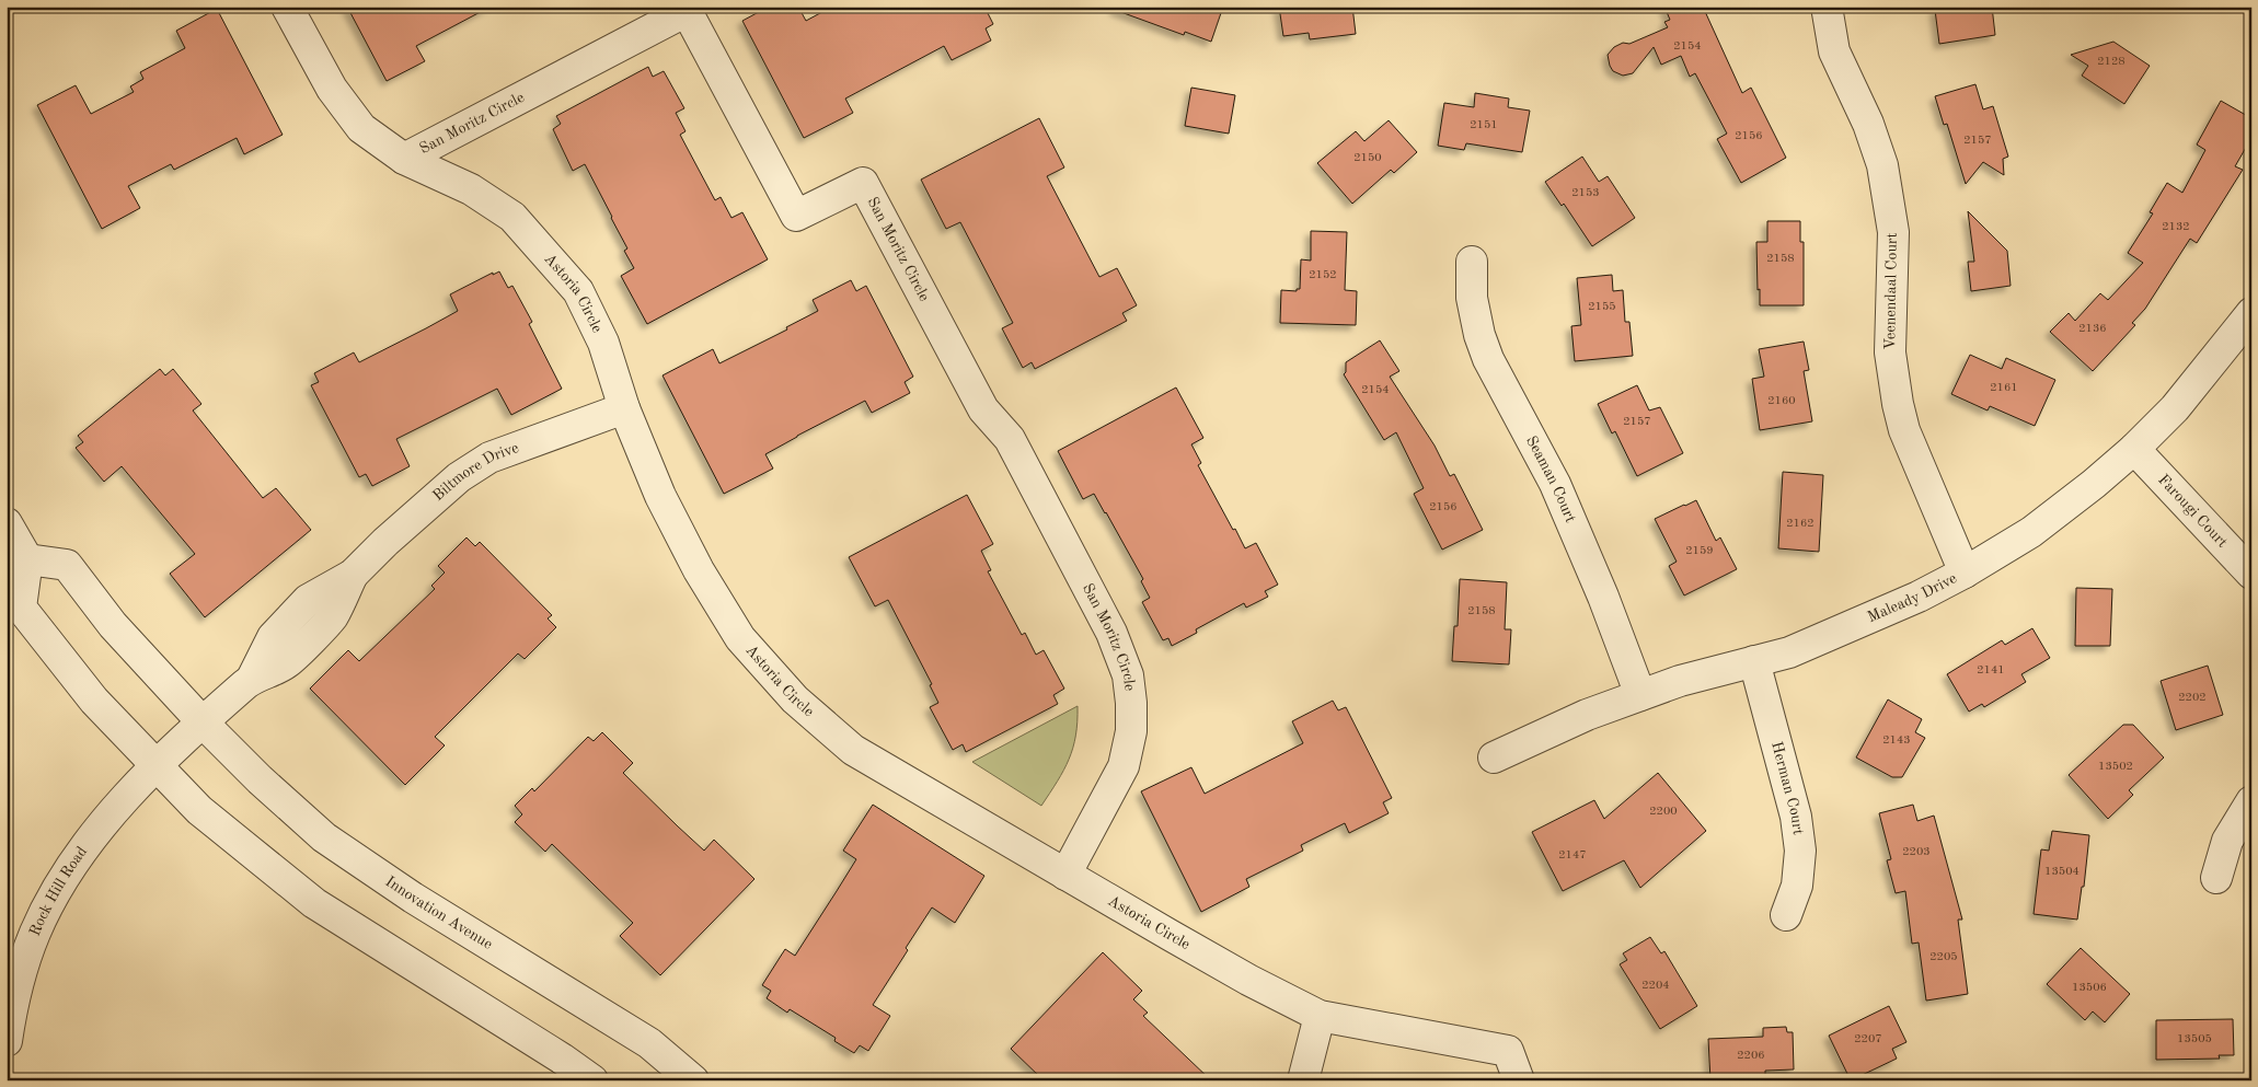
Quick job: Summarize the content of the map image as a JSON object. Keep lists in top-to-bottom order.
{
  "streets": {
    "street": [
      "San Moritz Circle",
      "Veenendaal Court",
      "Astoria Circle",
      "Biltmore Drive",
      "Seaman Court",
      "Farougi Court",
      "Maleady Drive",
      "Herman Court",
      "Rock Hill Road",
      "Innovation Avenue"
    ]
  },
  "crossings": [
    ["San Moritz Circle", "Astoria Circle"],
    ["Veenendaal Court", "Maleady Drive"],
    ["Astoria Circle", "Biltmore Drive"],
    ["Biltmore Drive", "Rock Hill Road"],
    ["Biltmore Drive", "Innovation Avenue"],
    ["Seaman Court", "Maleady Drive"],
    ["Farougi Court", "Maleady Drive"],
    ["Maleady Drive", "Herman Court"],
    ["Rock Hill Road", "Innovation Avenue"]
  ],
  "house_numbers": [
    "2154",
    "2128",
    "2151",
    "2156",
    "2157",
    "2150",
    "2153",
    "2132",
    "2158",
    "2152",
    "2155",
    "2136",
    "2161",
    "2154",
    "2160",
    "2157",
    "2156",
    "2162",
    "2159",
    "2158",
    "2141",
    "2202",
    "2143",
    "13502",
    "2200",
    "2203",
    "2147",
    "13504",
    "2205",
    "2204",
    "13506",
    "2207",
    "13505",
    "2206"
  ]
}
